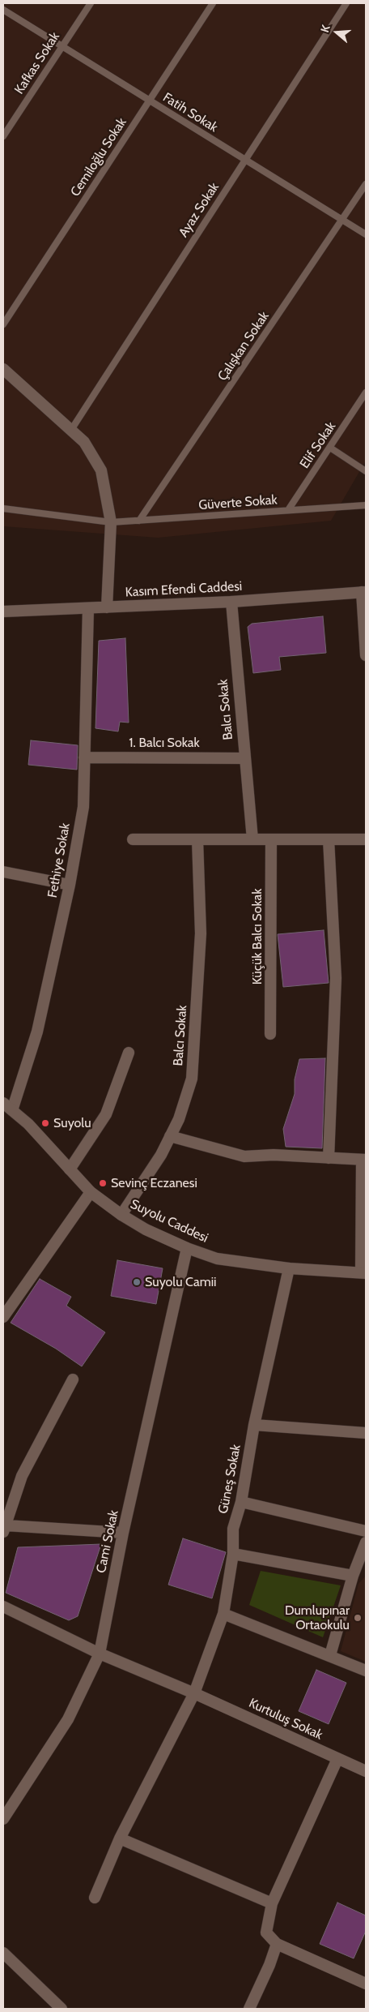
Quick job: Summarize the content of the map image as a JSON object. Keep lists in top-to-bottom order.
{
  "streets": {
    "street": [
      "Kasım Efendi Caddesi",
      "Balcı Sokak",
      "1. Balcı Sokak",
      "Fethiye Sokak",
      "Küçük Balcı Sokak",
      "Suyolu Caddesi",
      "Güneş Sokak",
      "Cami Sokak",
      "Kurtuluş Sokak"
    ],
    "lane": [
      "Kafkas Sokak",
      "Fatih Sokak",
      "Cemiloğlu Sokak",
      "Ayaz Sokak",
      "Çalışkan Sokak",
      "Elif Sokak",
      "Güverte Sokak"
    ]
  },
  "crossings": [
    ["Kafkas Sokak", "Fatih Sokak"],
    ["Fatih Sokak", "Cemiloğlu Sokak"],
    ["Fatih Sokak", "Ayaz Sokak"],
    ["Fatih Sokak", "Çalışkan Sokak"],
    ["Çalışkan Sokak", "Güverte Sokak"],
    ["Elif Sokak", "Güverte Sokak"],
    ["Kasım Efendi Caddesi", "Balcı Sokak"],
    ["Kasım Efendi Caddesi", "Fethiye Sokak"],
    ["Balcı Sokak", "1. Balcı Sokak"],
    ["Balcı Sokak", "Suyolu Caddesi"],
    ["1. Balcı Sokak", "Fethiye Sokak"],
    ["Fethiye Sokak", "Suyolu Caddesi"],
    ["Suyolu Caddesi", "Güneş Sokak"],
    ["Suyolu Caddesi", "Cami Sokak"],
    ["Güneş Sokak", "Kurtuluş Sokak"],
    ["Cami Sokak", "Kurtuluş Sokak"]
  ],
  "places": [
    "Suyolu",
    "Sevinç Eczanesi",
    "Suyolu Camii",
    "Dumlupınar Ortaokulu"
  ],
  "north": "left"
}
